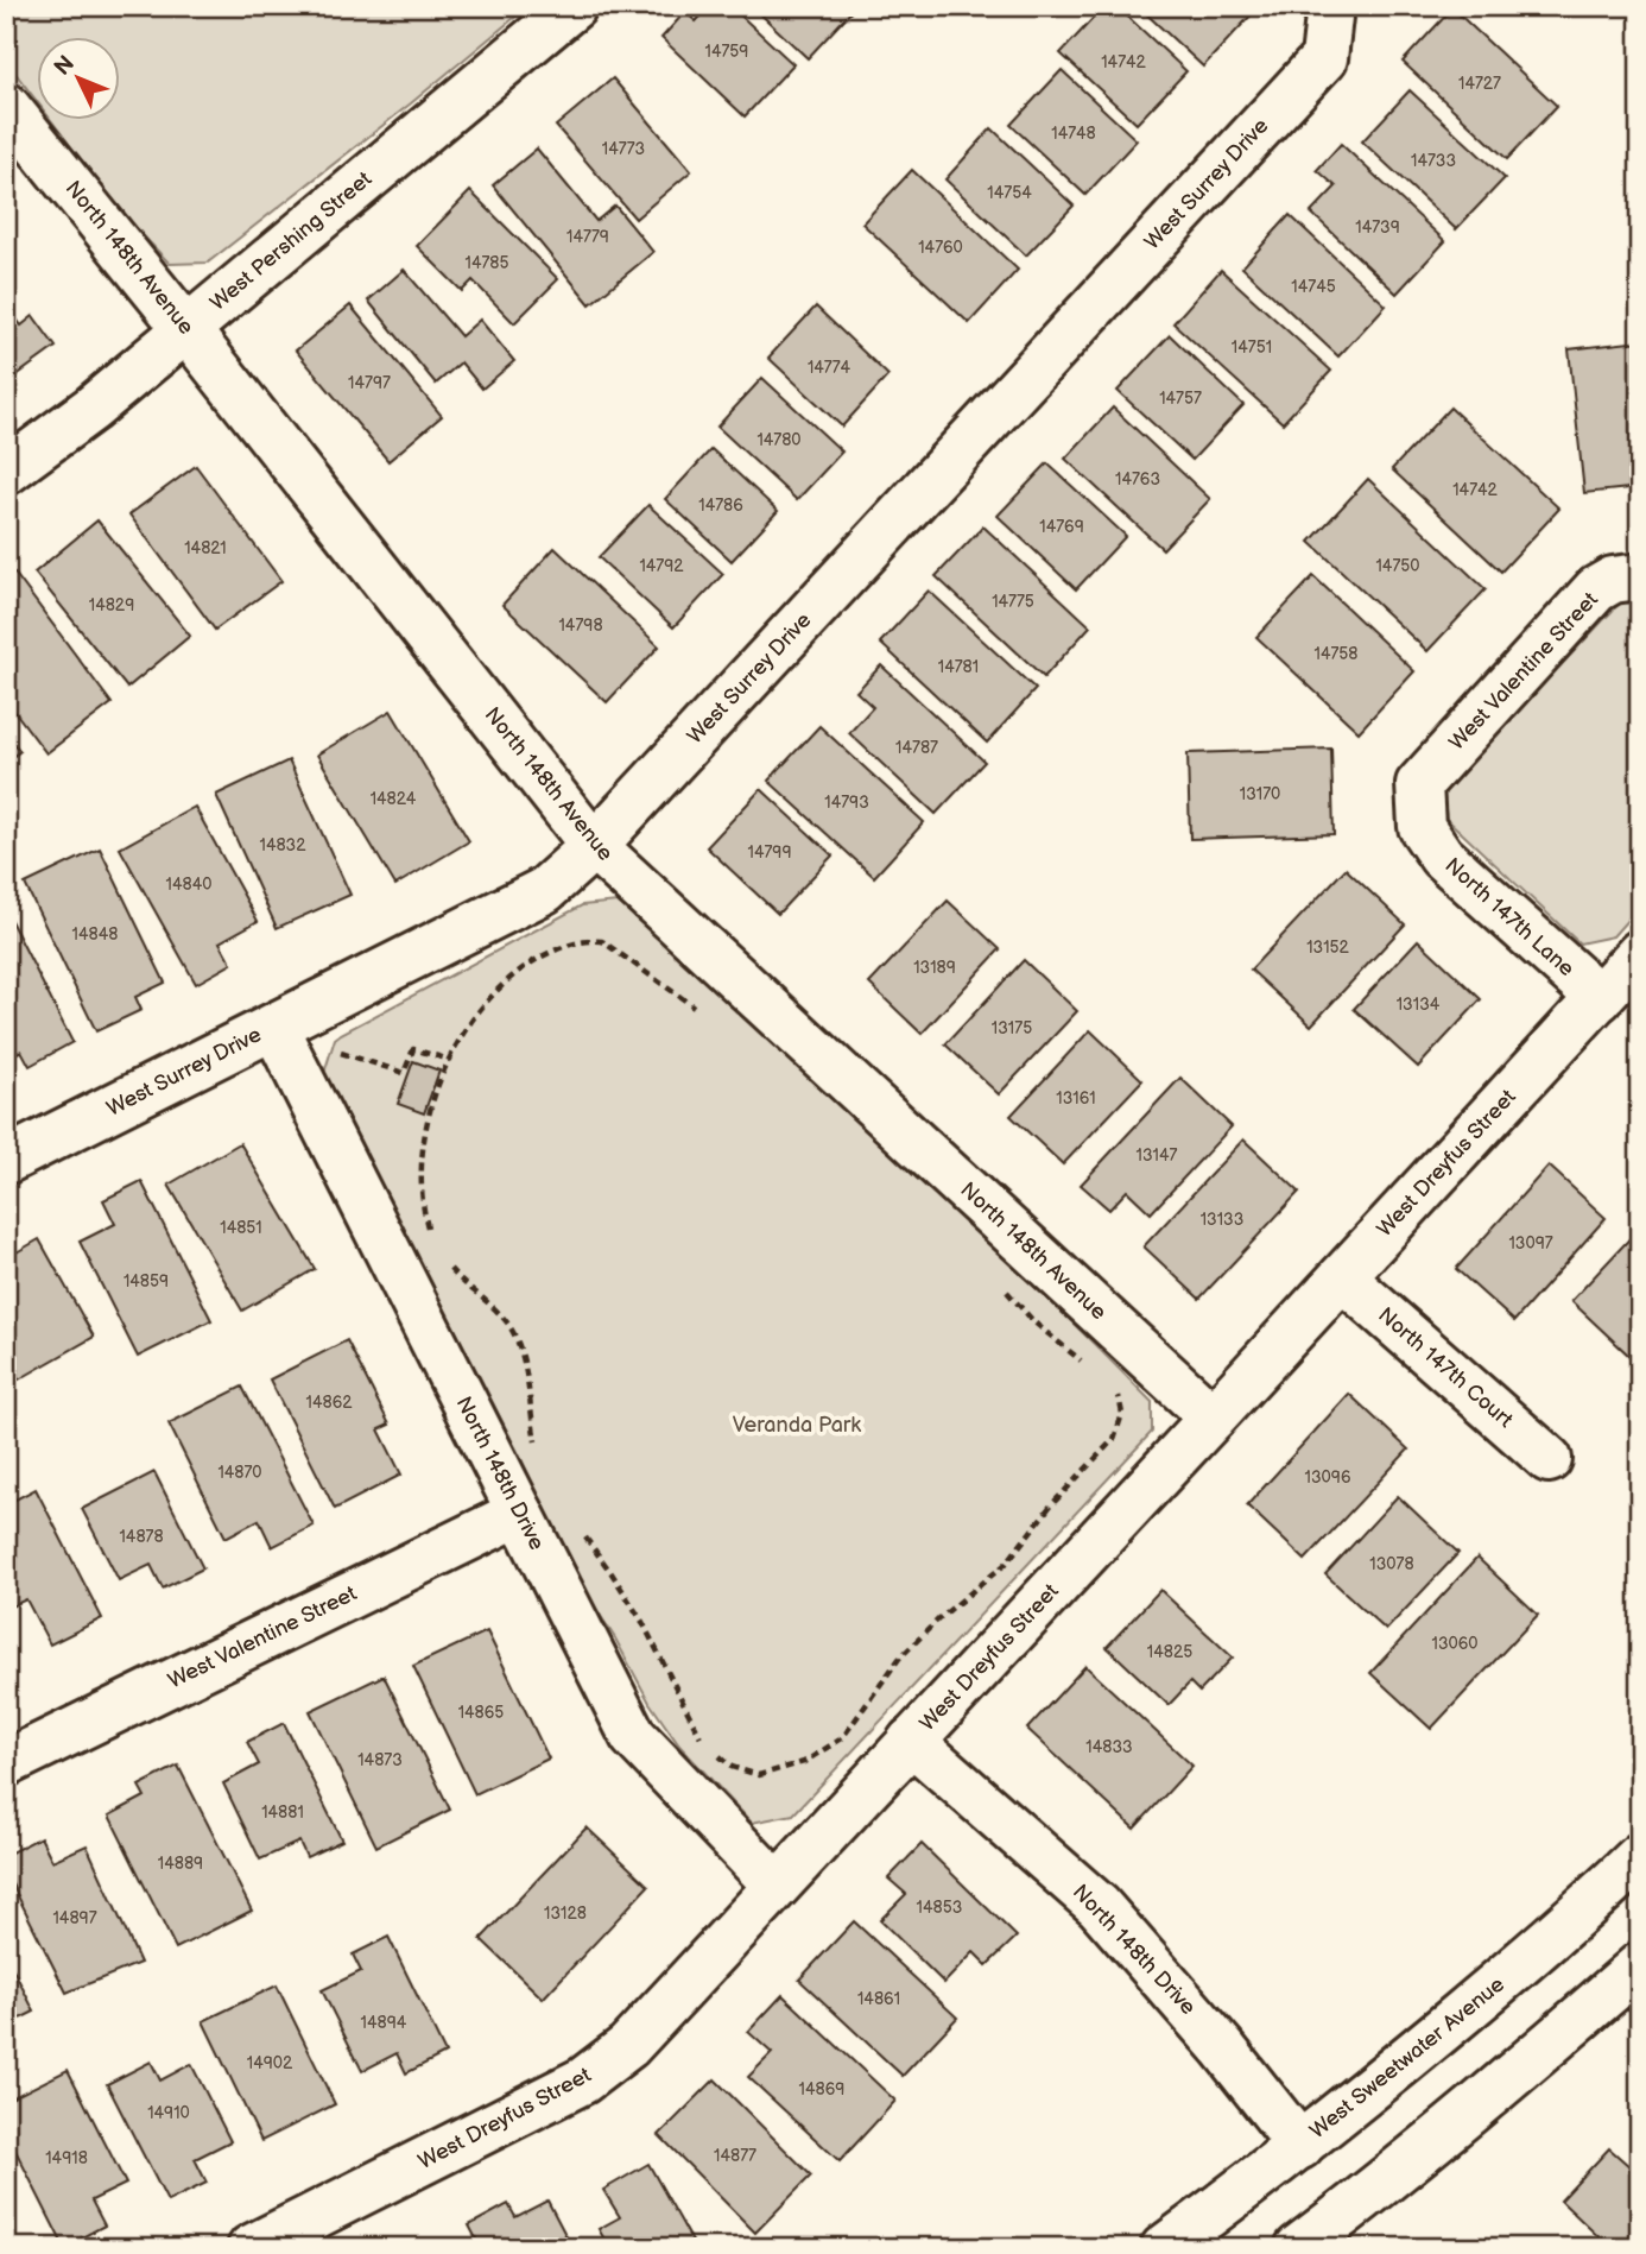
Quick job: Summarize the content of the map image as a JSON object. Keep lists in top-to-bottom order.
{
  "streets": {
    "street": [
      "West Surrey Drive",
      "West Pershing Street",
      "North 148th Avenue",
      "West Valentine Street",
      "North 147th Lane",
      "West Dreyfus Street",
      "North 147th Court",
      "North 148th Drive",
      "West Sweetwater Avenue"
    ]
  },
  "crossings": [
    ["West Surrey Drive", "North 148th Avenue"],
    ["West Surrey Drive", "North 148th Drive"],
    ["West Pershing Street", "North 148th Avenue"],
    ["North 148th Avenue", "West Dreyfus Street"],
    ["West Valentine Street", "North 147th Lane"],
    ["West Valentine Street", "North 148th Drive"],
    ["North 147th Lane", "West Dreyfus Street"],
    ["West Dreyfus Street", "North 147th Court"],
    ["West Dreyfus Street", "North 148th Drive"],
    ["North 148th Drive", "West Sweetwater Avenue"]
  ],
  "parks": ["Veranda Park"],
  "house_numbers": [
    "14759",
    "14742",
    "14727",
    "14748",
    "14773",
    "14733",
    "14754",
    "14739",
    "14779",
    "14760",
    "14785",
    "14745",
    "14751",
    "14774",
    "14797",
    "14757",
    "14780",
    "14763",
    "14742",
    "14786",
    "14769",
    "14821",
    "14792",
    "14750",
    "14775",
    "14829",
    "14798",
    "14758",
    "14781",
    "14787",
    "13170",
    "14824",
    "14793",
    "14832",
    "14799",
    "14840",
    "14848",
    "13152",
    "13189",
    "13134",
    "13175",
    "13161",
    "13147",
    "13133",
    "14851",
    "13097",
    "14859",
    "14862",
    "14870",
    "13096",
    "14878",
    "13078",
    "13060",
    "14825",
    "14865",
    "14833",
    "14873",
    "14881",
    "14889",
    "14853",
    "13128",
    "14897",
    "14861",
    "14894",
    "14902",
    "14869",
    "14910",
    "14877",
    "14918"
  ],
  "north": "top left"
}
